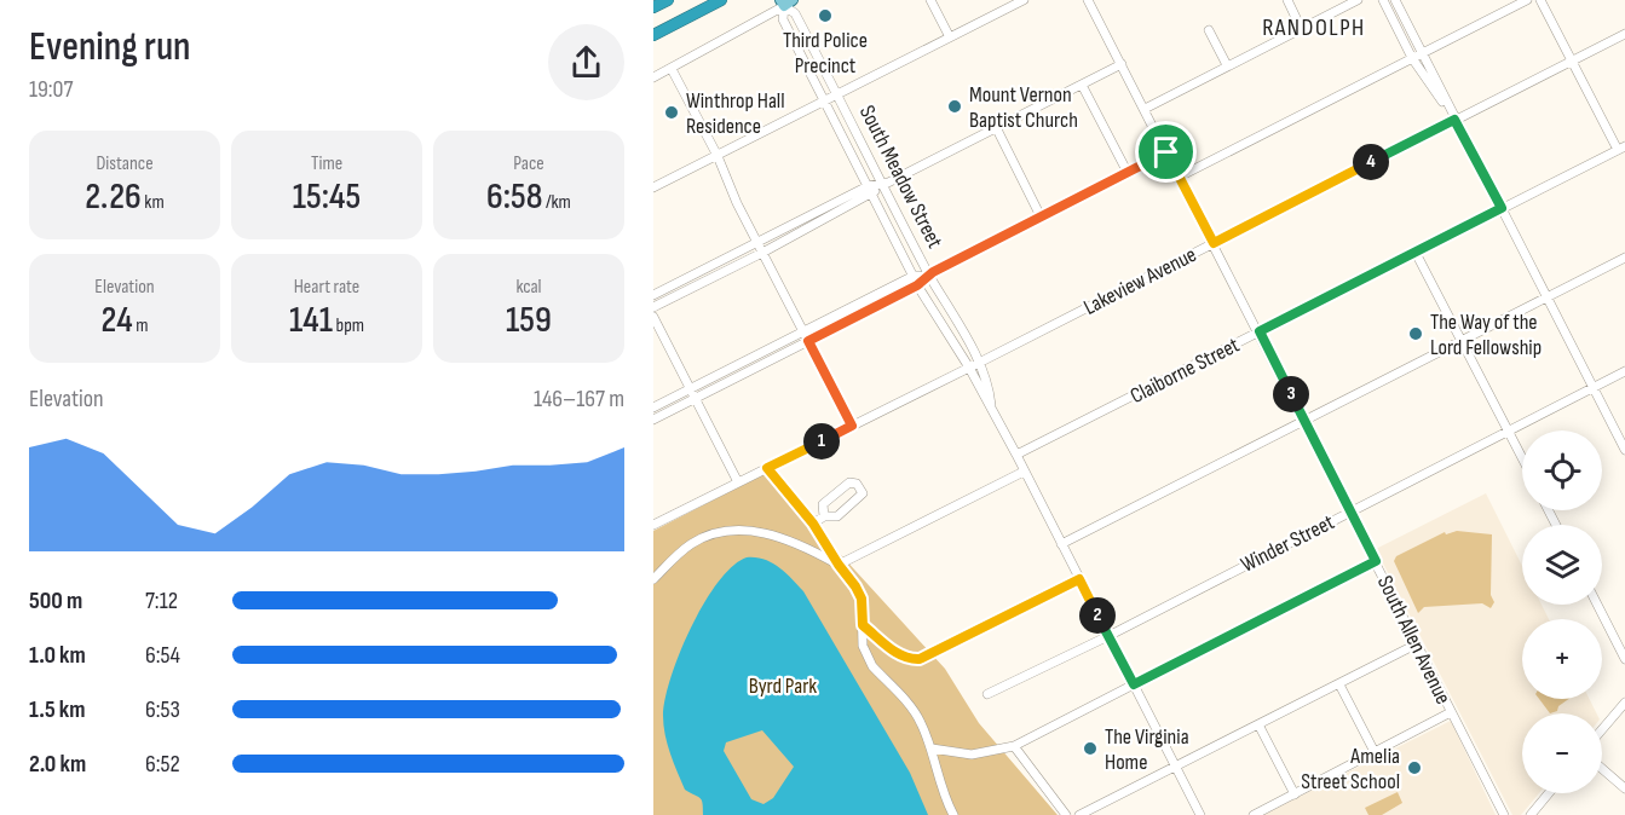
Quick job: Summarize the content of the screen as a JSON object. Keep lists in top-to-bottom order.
{
  "streets": {
    "street": [
      "South Meadow Street",
      "Lakeview Avenue",
      "Claiborne Street",
      "Winder Street",
      "South Allen Avenue"
    ]
  },
  "crossings": [
    ["South Meadow Street", "Lakeview Avenue"],
    ["South Meadow Street", "Claiborne Street"],
    ["South Meadow Street", "Winder Street"],
    ["Lakeview Avenue", "South Allen Avenue"],
    ["Claiborne Street", "South Allen Avenue"],
    ["Winder Street", "South Allen Avenue"]
  ],
  "districts": ["RANDOLPH"],
  "parks": ["Byrd Park"],
  "places": [
    "Third Police Precinct",
    "Mount Vernon Baptist Church",
    "Winthrop Hall Residence",
    "The Way of the Lord Fellowship",
    "The Virginia Home",
    "Amelia Street School"
  ],
  "page": {
    "heading": ["Evening run", "19:07"],
    "stats": [
      ["Distance", "2.26 km"],
      ["Time", "15:45"],
      ["Pace", "6:58 /km"],
      ["Elevation", "24 m"],
      ["Heart rate", "141 bpm"],
      ["kcal", "159"]
    ],
    "pins": [
      "4",
      "3",
      "1",
      "2"
    ],
    "chart": ["Elevation", "146–167 m"],
    "map_buttons": ["+", "−"],
    "list": [
      {
        "name": "500 m",
        "note": "7:12"
      },
      {
        "name": "1.0 km",
        "note": "6:54"
      },
      {
        "name": "1.5 km",
        "note": "6:53"
      },
      {
        "name": "2.0 km",
        "note": "6:52"
      }
    ]
  }
}
